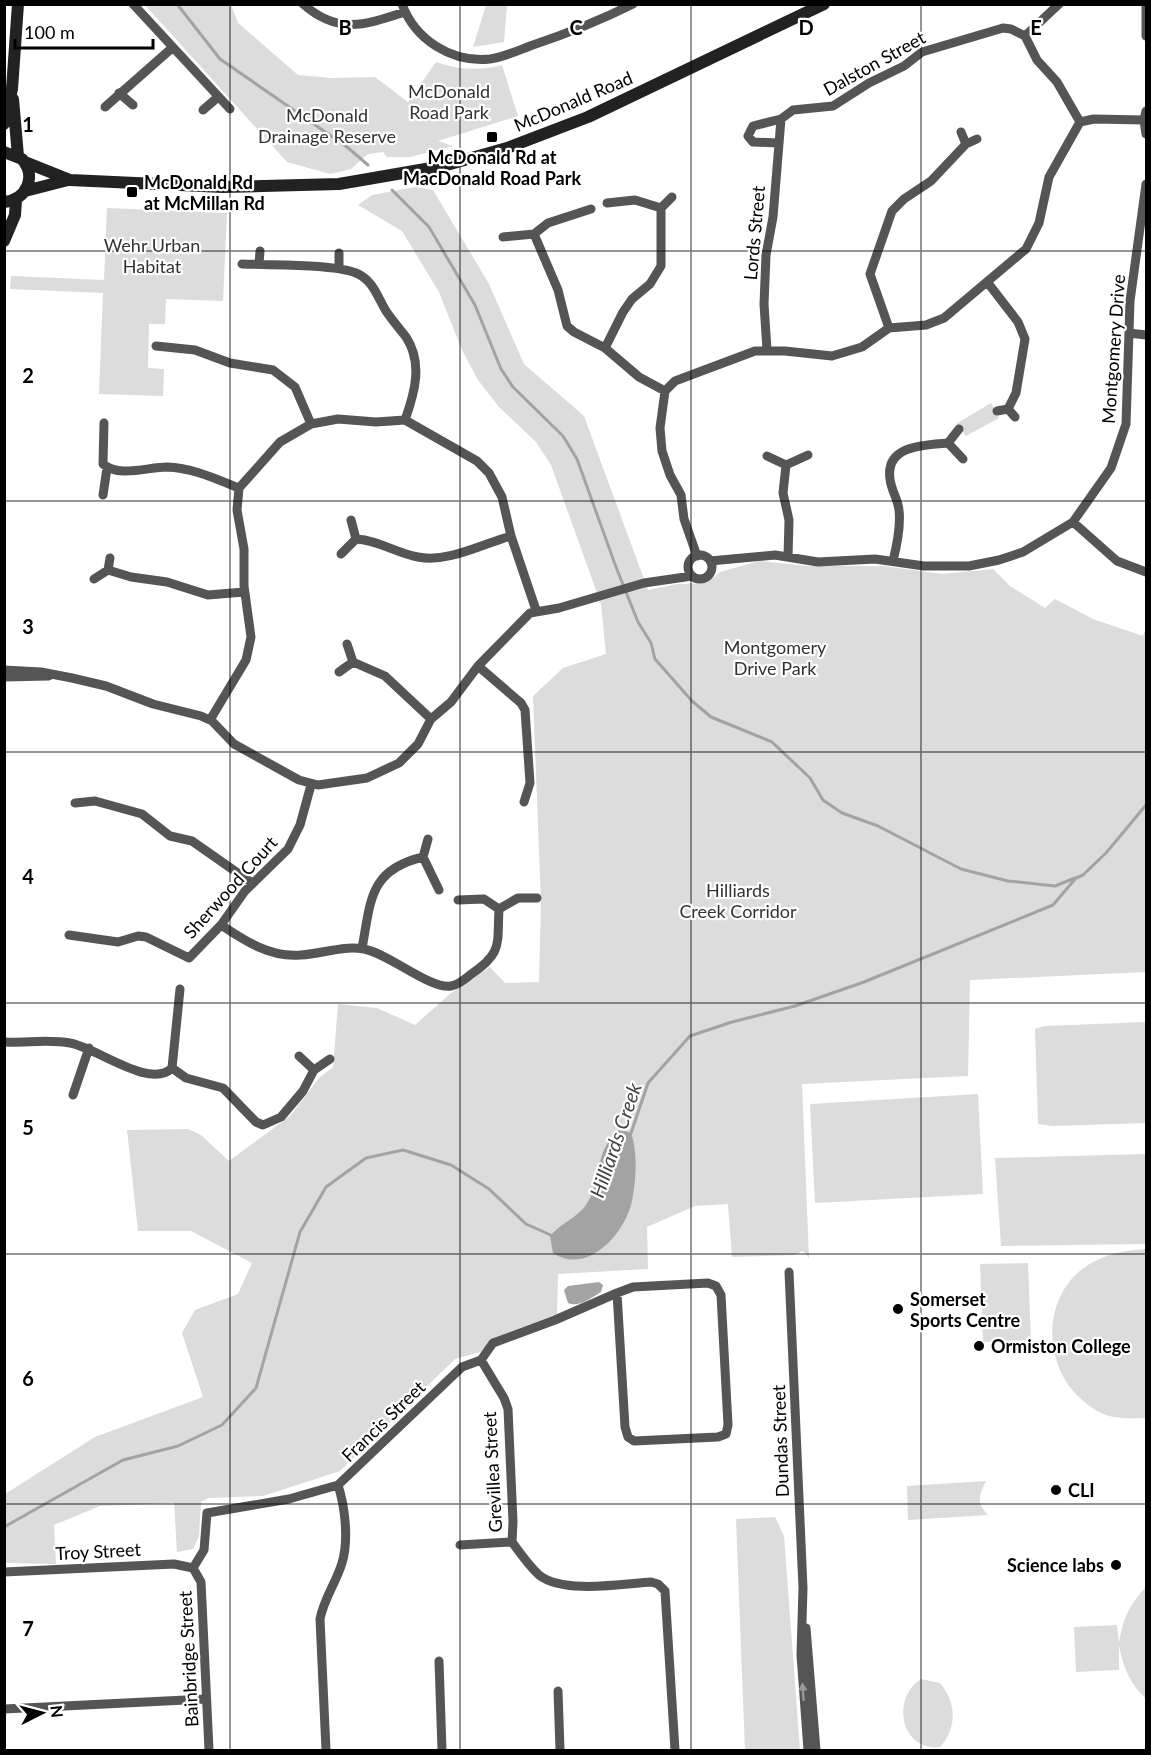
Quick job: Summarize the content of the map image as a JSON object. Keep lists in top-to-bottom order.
{
  "streets": {
    "main road": ["McDonald Road"],
    "street": [
      "Dalston Street",
      "Lords Street",
      "Montgomery Drive",
      "Sherwood Court",
      "Francis Street",
      "Dundas Street",
      "Grevillea Street",
      "Troy Street",
      "Bainbridge Street"
    ]
  },
  "crossings": [
    ["Dalston Street", "Lords Street"],
    ["Francis Street", "Grevillea Street"],
    ["Francis Street", "Troy Street"],
    ["Francis Street", "Bainbridge Street"],
    ["Troy Street", "Bainbridge Street"]
  ],
  "water": ["Hilliards Creek"],
  "parks": [
    "McDonald Road Park",
    "McDonald Drainage Reserve",
    "Wehr Urban Habitat",
    "Montgomery Drive Park",
    "Hilliards Creek Corridor"
  ],
  "places": {
    "transit": ["McDonald Rd at MacDonald Road Park", "McDonald Rd at McMillan Rd"],
    "other": [
      "Somerset Sports Centre",
      "Ormiston College",
      "CLI",
      "Science labs"
    ]
  },
  "scale_bar": "100 m",
  "north": "right",
  "grid": {
    "columns": [
      "B",
      "C",
      "D",
      "E"
    ],
    "rows": [
      "1",
      "2",
      "3",
      "4",
      "5",
      "6",
      "7"
    ]
  }
}
